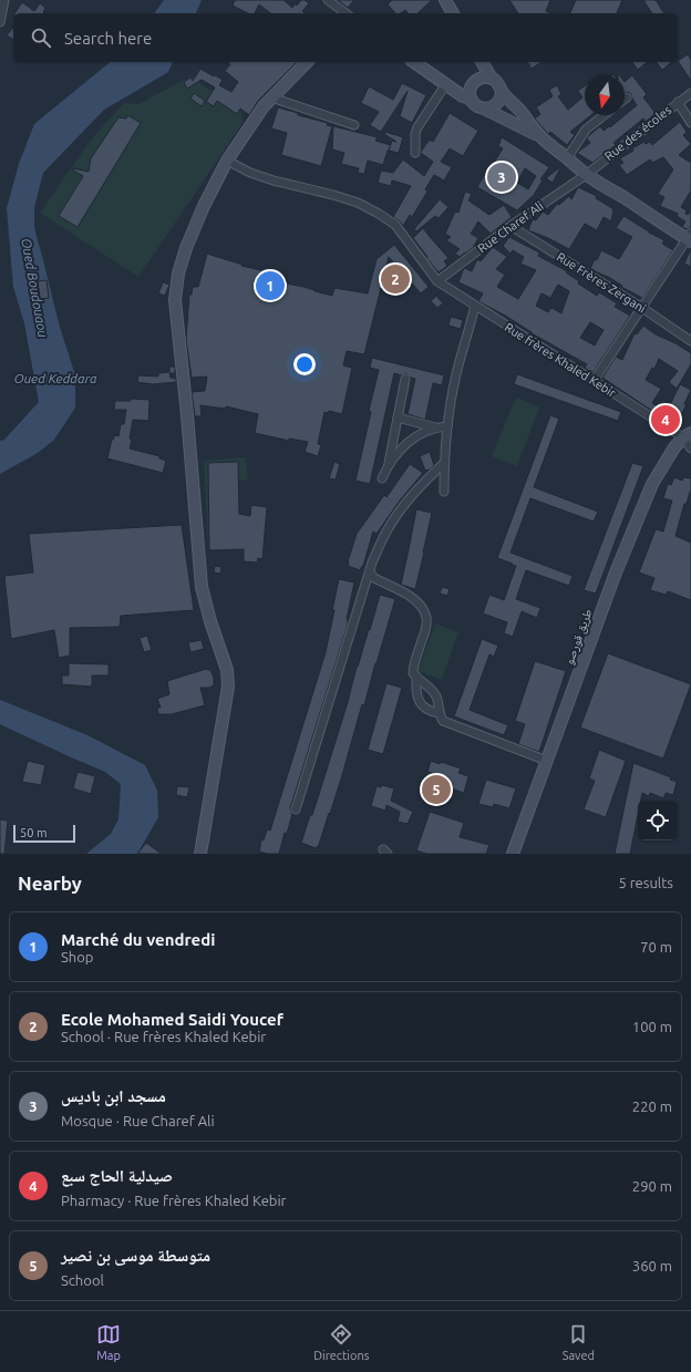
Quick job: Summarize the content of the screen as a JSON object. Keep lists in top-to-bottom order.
{
  "streets": {
    "main road": ["طريق قورصو"],
    "street": [
      "Rue des écoles",
      "Rue Charef Ali",
      "Rue Frères Zergani",
      "Rue frères Khaled Kebir"
    ]
  },
  "crossings": [
    ["Rue des écoles", "Rue Charef Ali"],
    ["Rue Charef Ali", "Rue Frères Zergani"],
    ["Rue Charef Ali", "Rue frères Khaled Kebir"],
    ["Rue frères Khaled Kebir", "طريق قورصو"]
  ],
  "water": ["Oued Boudouaou", "Oued Keddara"],
  "scale_bar": "50 m",
  "north": "bottom",
  "page": {
    "search": "Search here",
    "pins": [
      "3",
      "2",
      "1",
      "4",
      "5"
    ],
    "scale": "50 m",
    "heading": ["Nearby", "5 results"],
    "list": [
      {
        "mark": "1",
        "name": "Marché du vendredi",
        "note": "Shop",
        "value": "70 m"
      },
      {
        "mark": "2",
        "name": "Ecole Mohamed Saidi Youcef",
        "note": "School · Rue frères Khaled Kebir",
        "value": "100 m"
      },
      {
        "mark": "3",
        "name": "مسجد ابن باديس",
        "note": "Mosque · Rue Charef Ali",
        "value": "220 m"
      },
      {
        "mark": "4",
        "name": "صيدلية الحاج سبع",
        "note": "Pharmacy · Rue frères Khaled Kebir",
        "value": "290 m"
      },
      {
        "mark": "5",
        "name": "متوسطة موسى بن نصير",
        "note": "School",
        "value": "360 m"
      }
    ],
    "nav": ["Map", "Directions", "Saved"]
  }
}
